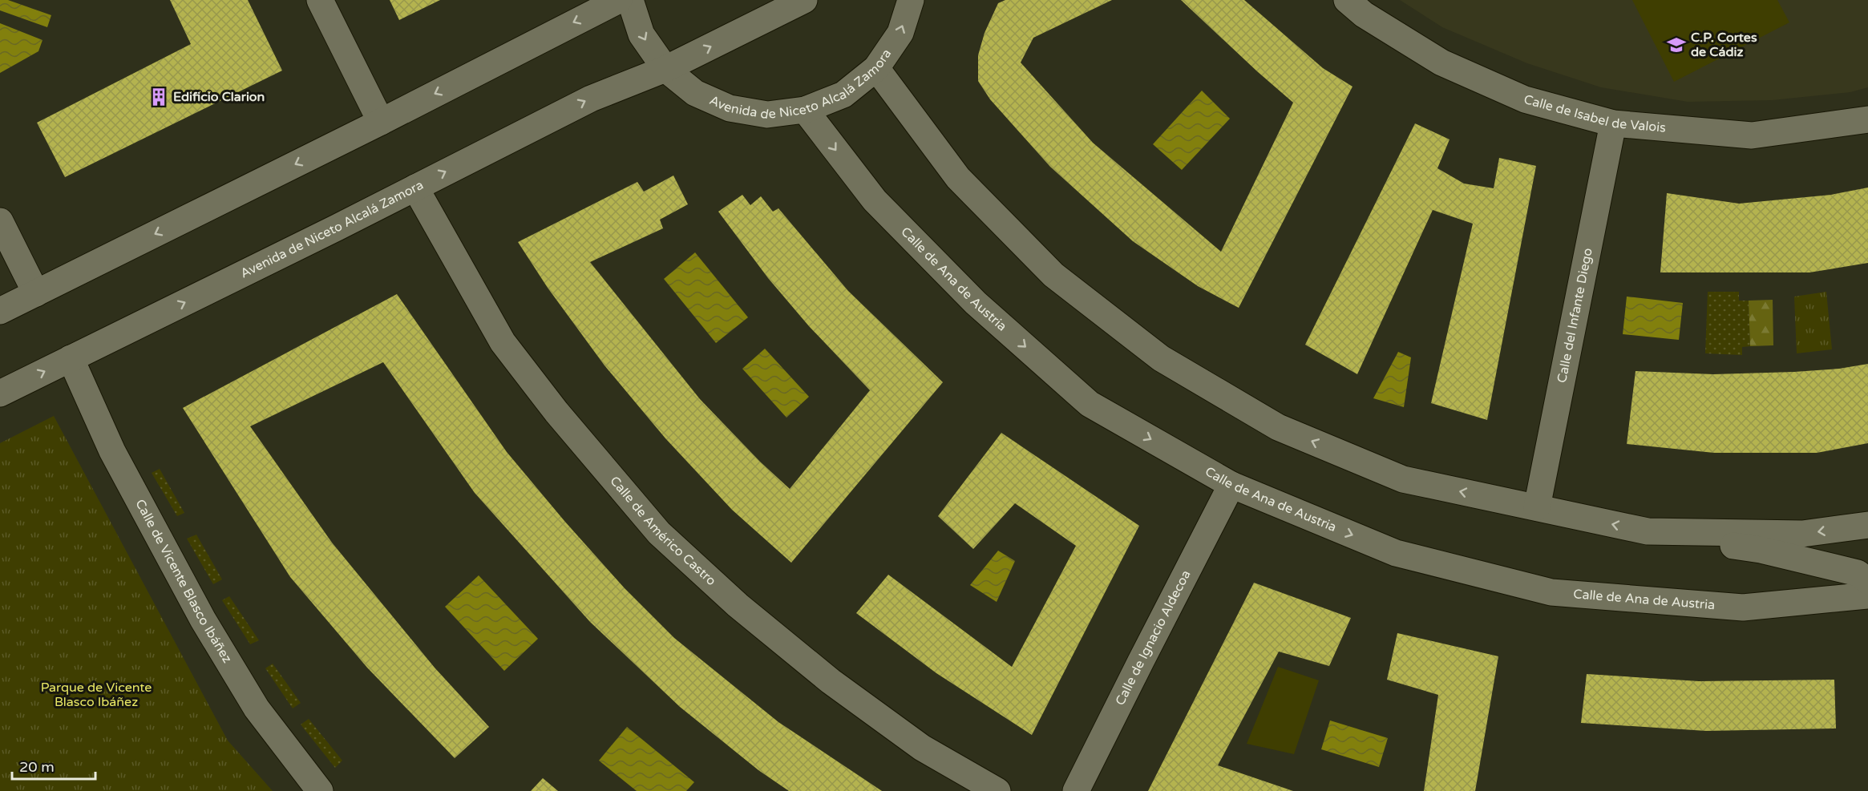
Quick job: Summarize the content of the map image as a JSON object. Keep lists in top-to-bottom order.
{
  "streets": {
    "street": [
      "Avenida de Niceto Alcalá Zamora",
      "Calle de Isabel de Valois",
      "Calle de Ana de Austria",
      "Calle del Infante Diego",
      "Calle de Américo Castro",
      "Calle de Vicente Blasco Ibáñez",
      "Calle de Ignacio Aldecoa"
    ]
  },
  "crossings": [
    ["Avenida de Niceto Alcalá Zamora", "Calle de Ana de Austria"],
    ["Avenida de Niceto Alcalá Zamora", "Calle de Américo Castro"],
    ["Avenida de Niceto Alcalá Zamora", "Calle de Vicente Blasco Ibáñez"],
    ["Calle de Isabel de Valois", "Calle del Infante Diego"],
    ["Calle de Ana de Austria", "Calle de Ignacio Aldecoa"]
  ],
  "parks": ["Parque de Vicente Blasco Ibáñez"],
  "places": {
    "school or university": ["C.P. Cortes de Cádiz"],
    "building": ["Edificio Clarion"]
  },
  "scale_bar": "20 m"
}
